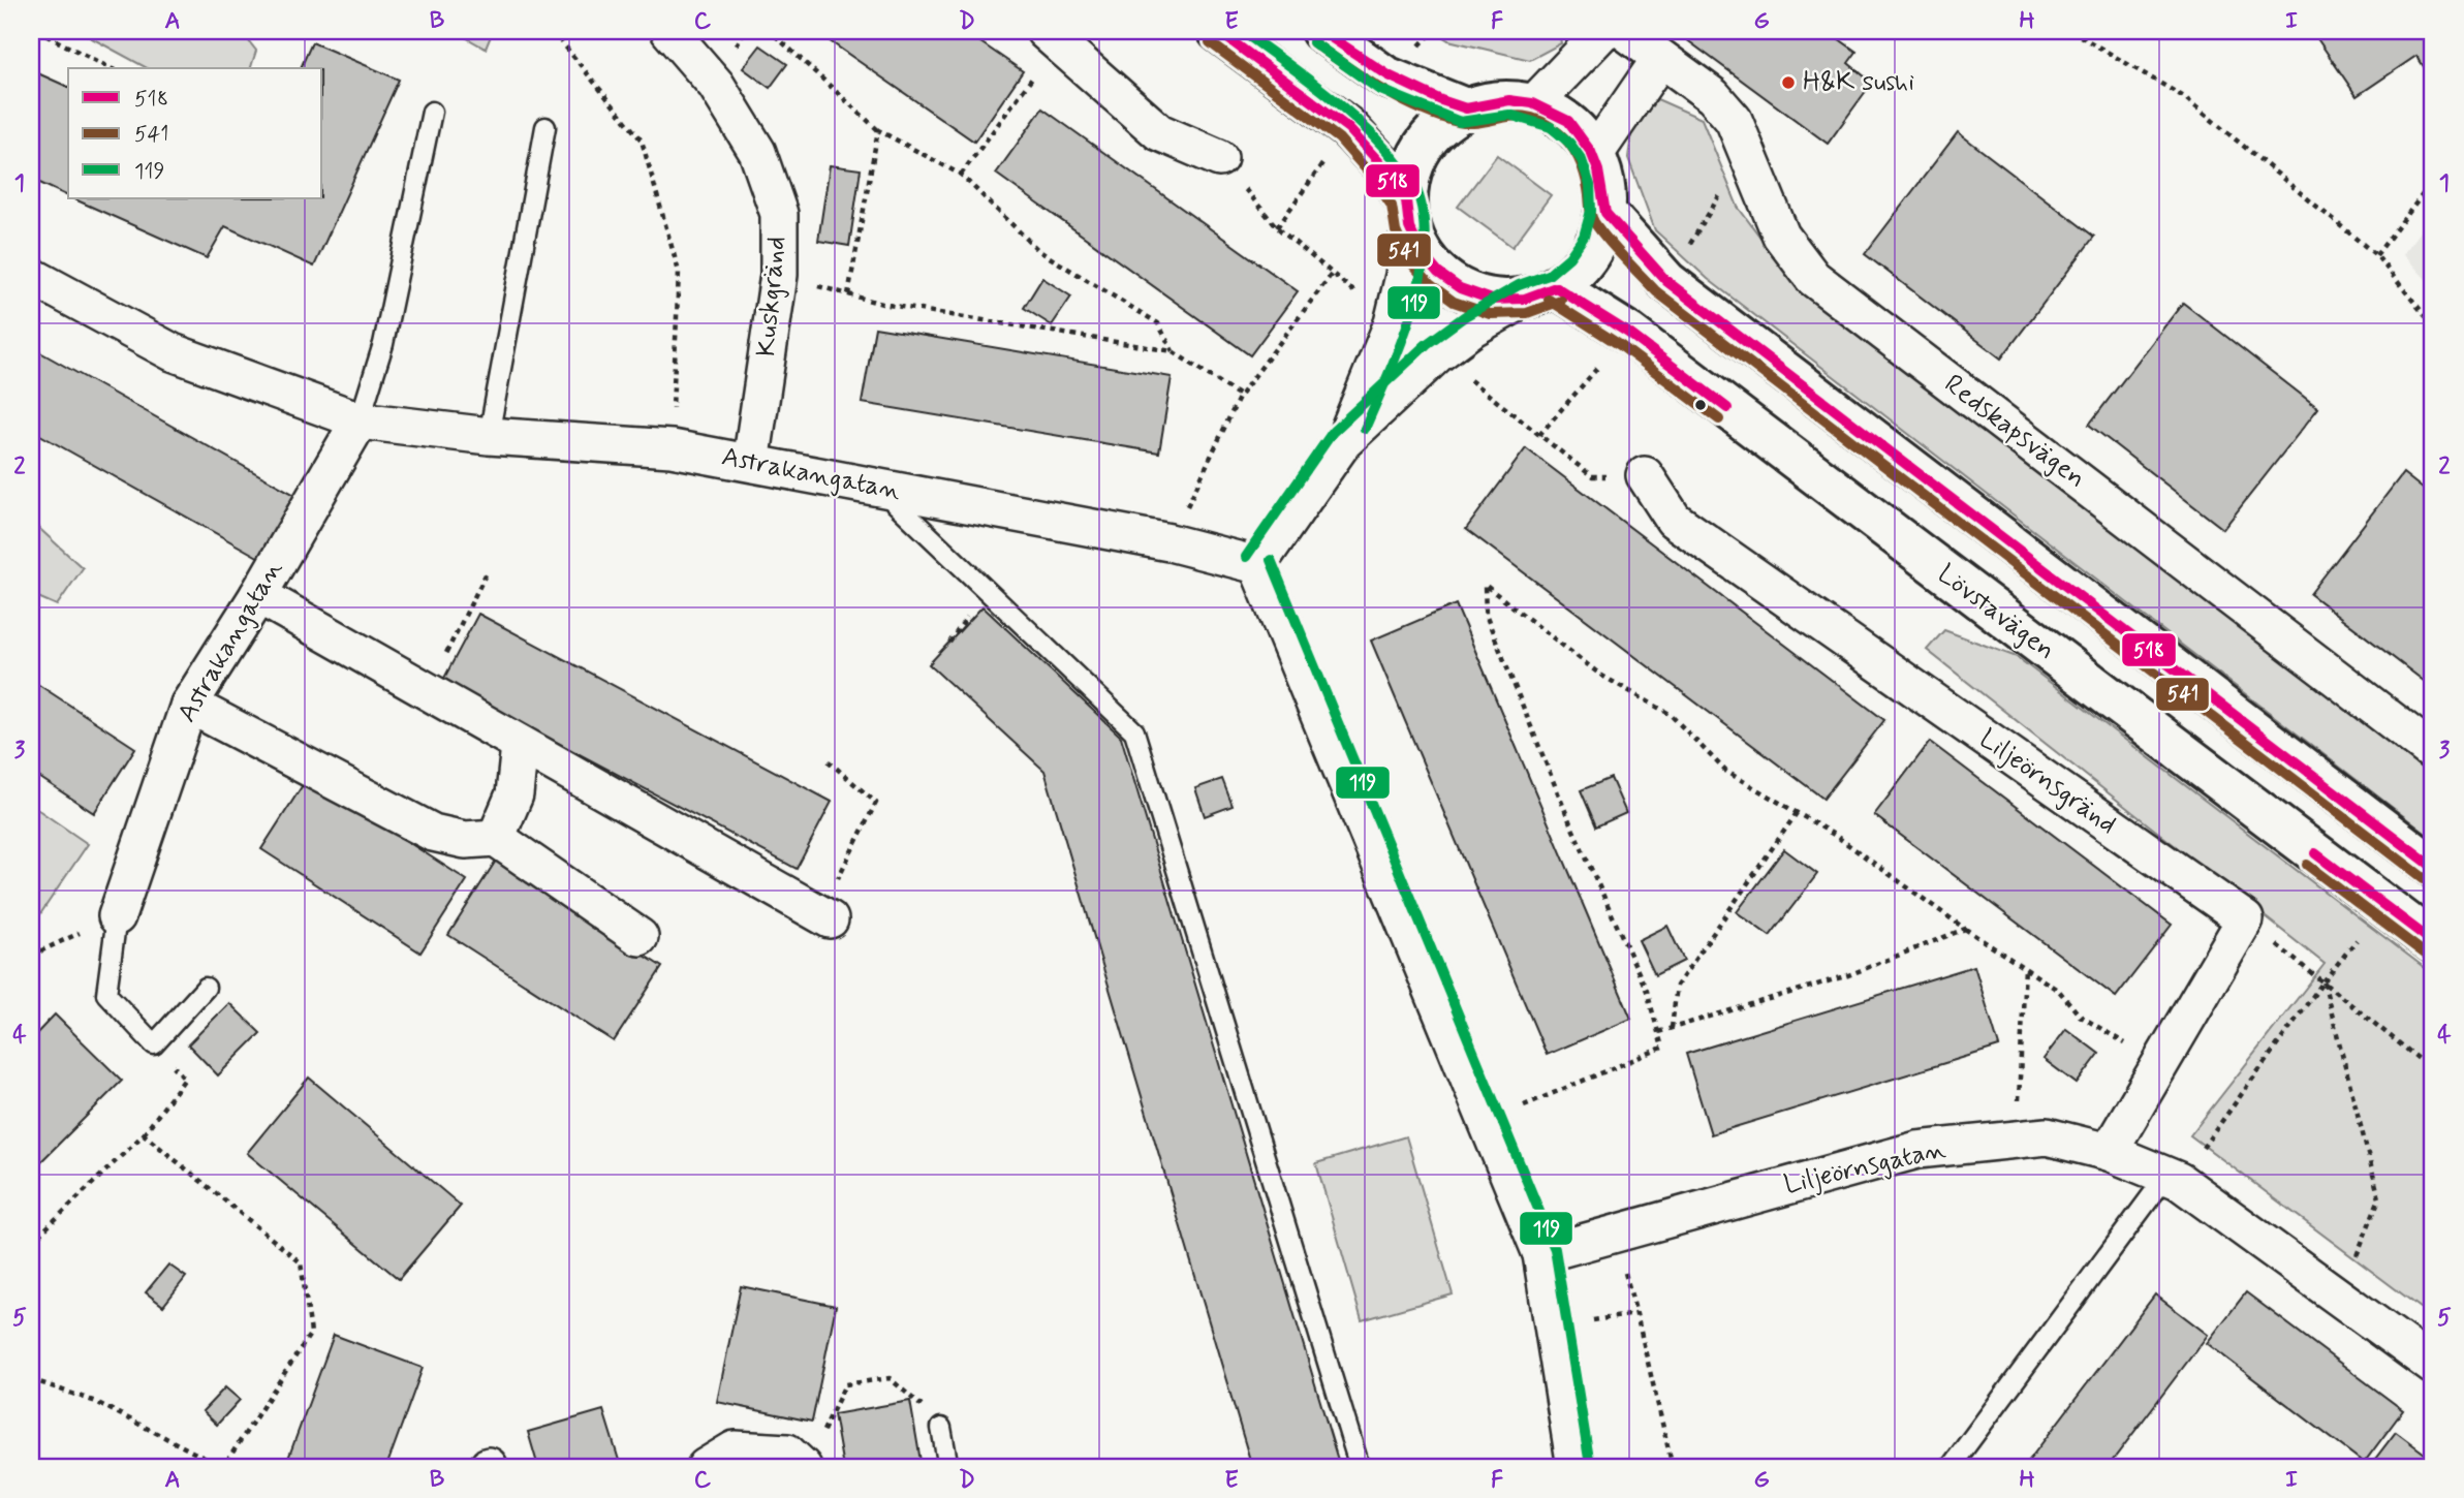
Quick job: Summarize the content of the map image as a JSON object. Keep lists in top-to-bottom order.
{
  "streets": {
    "street": [
      "Kuskgränd",
      "Redskapsvägen",
      "Astrakangatan",
      "Lövstavägen",
      "Liljeörnsgränd",
      "Liljeörnsgatan"
    ]
  },
  "crossings": [
    ["Kuskgränd", "Astrakangatan"]
  ],
  "places": ["H&K sushi"],
  "lines": ["transit line 518", "transit line 119", "transit line 541"],
  "legend": ["518", "541", "119"],
  "grid": {
    "columns": [
      "A",
      "B",
      "C",
      "D",
      "E",
      "F",
      "G",
      "H",
      "I"
    ],
    "rows": [
      "1",
      "2",
      "3",
      "4",
      "5"
    ]
  }
}
